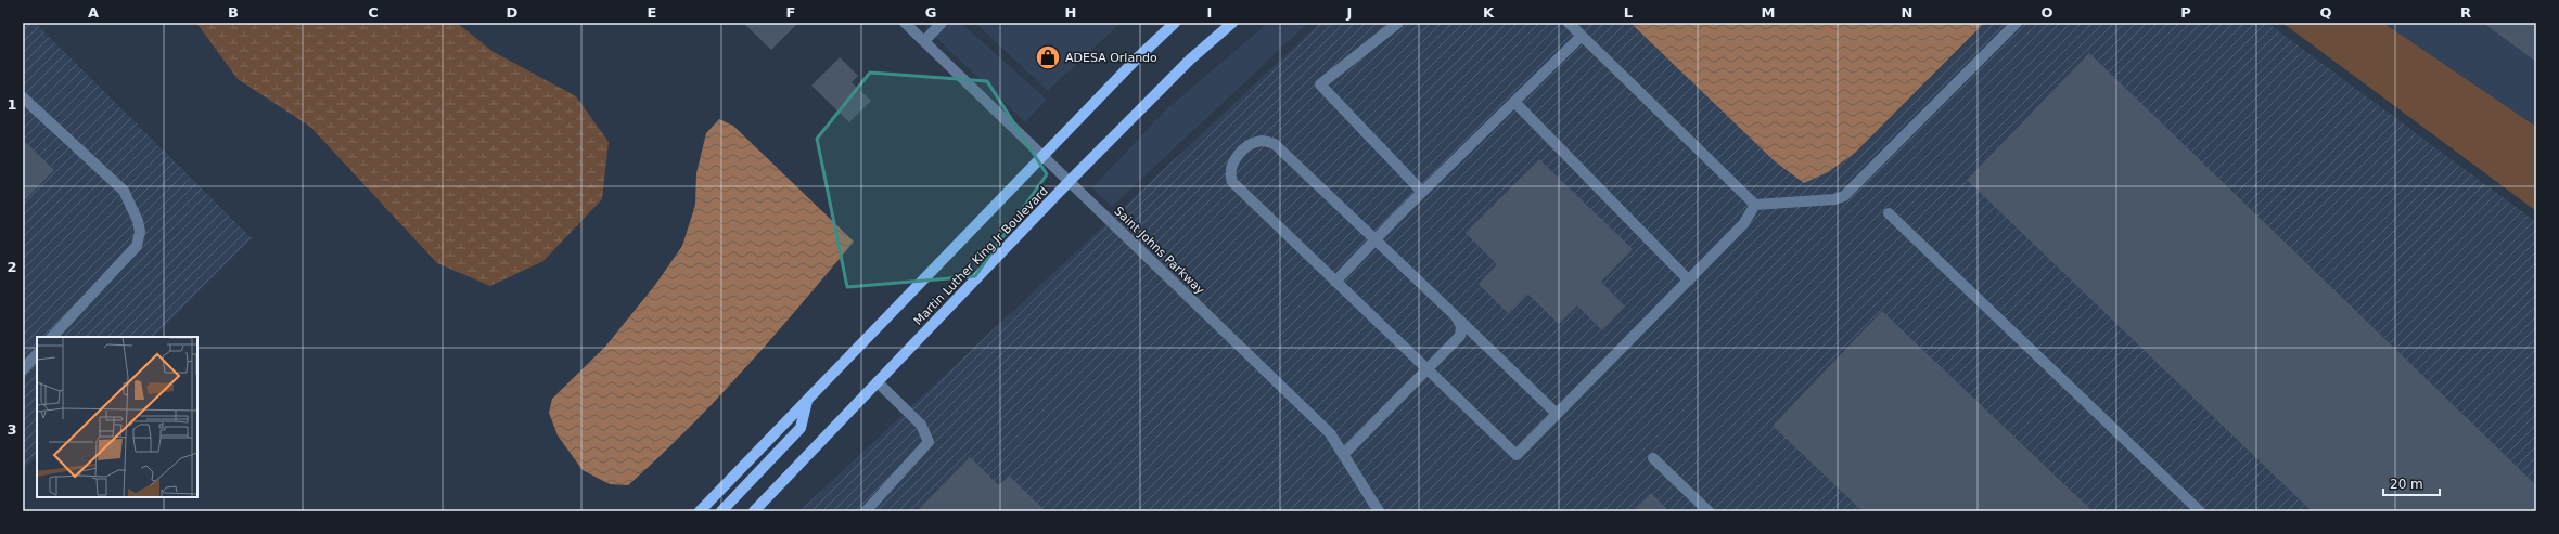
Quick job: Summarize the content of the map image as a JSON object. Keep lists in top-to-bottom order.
{
  "streets": {
    "main road": ["Martin Luther King Jr Boulevard"],
    "street": ["Saint Johns Parkway"]
  },
  "crossings": [
    ["Saint Johns Parkway", "Martin Luther King Jr Boulevard"]
  ],
  "places": {
    "shop": ["ADESA Orlando"]
  },
  "scale_bar": "20 m",
  "grid": {
    "columns": [
      "A",
      "B",
      "C",
      "D",
      "E",
      "F",
      "G",
      "H",
      "I",
      "J",
      "K",
      "L",
      "M",
      "N",
      "O",
      "P",
      "Q",
      "R"
    ],
    "rows": ["1", "2", "3"]
  }
}
